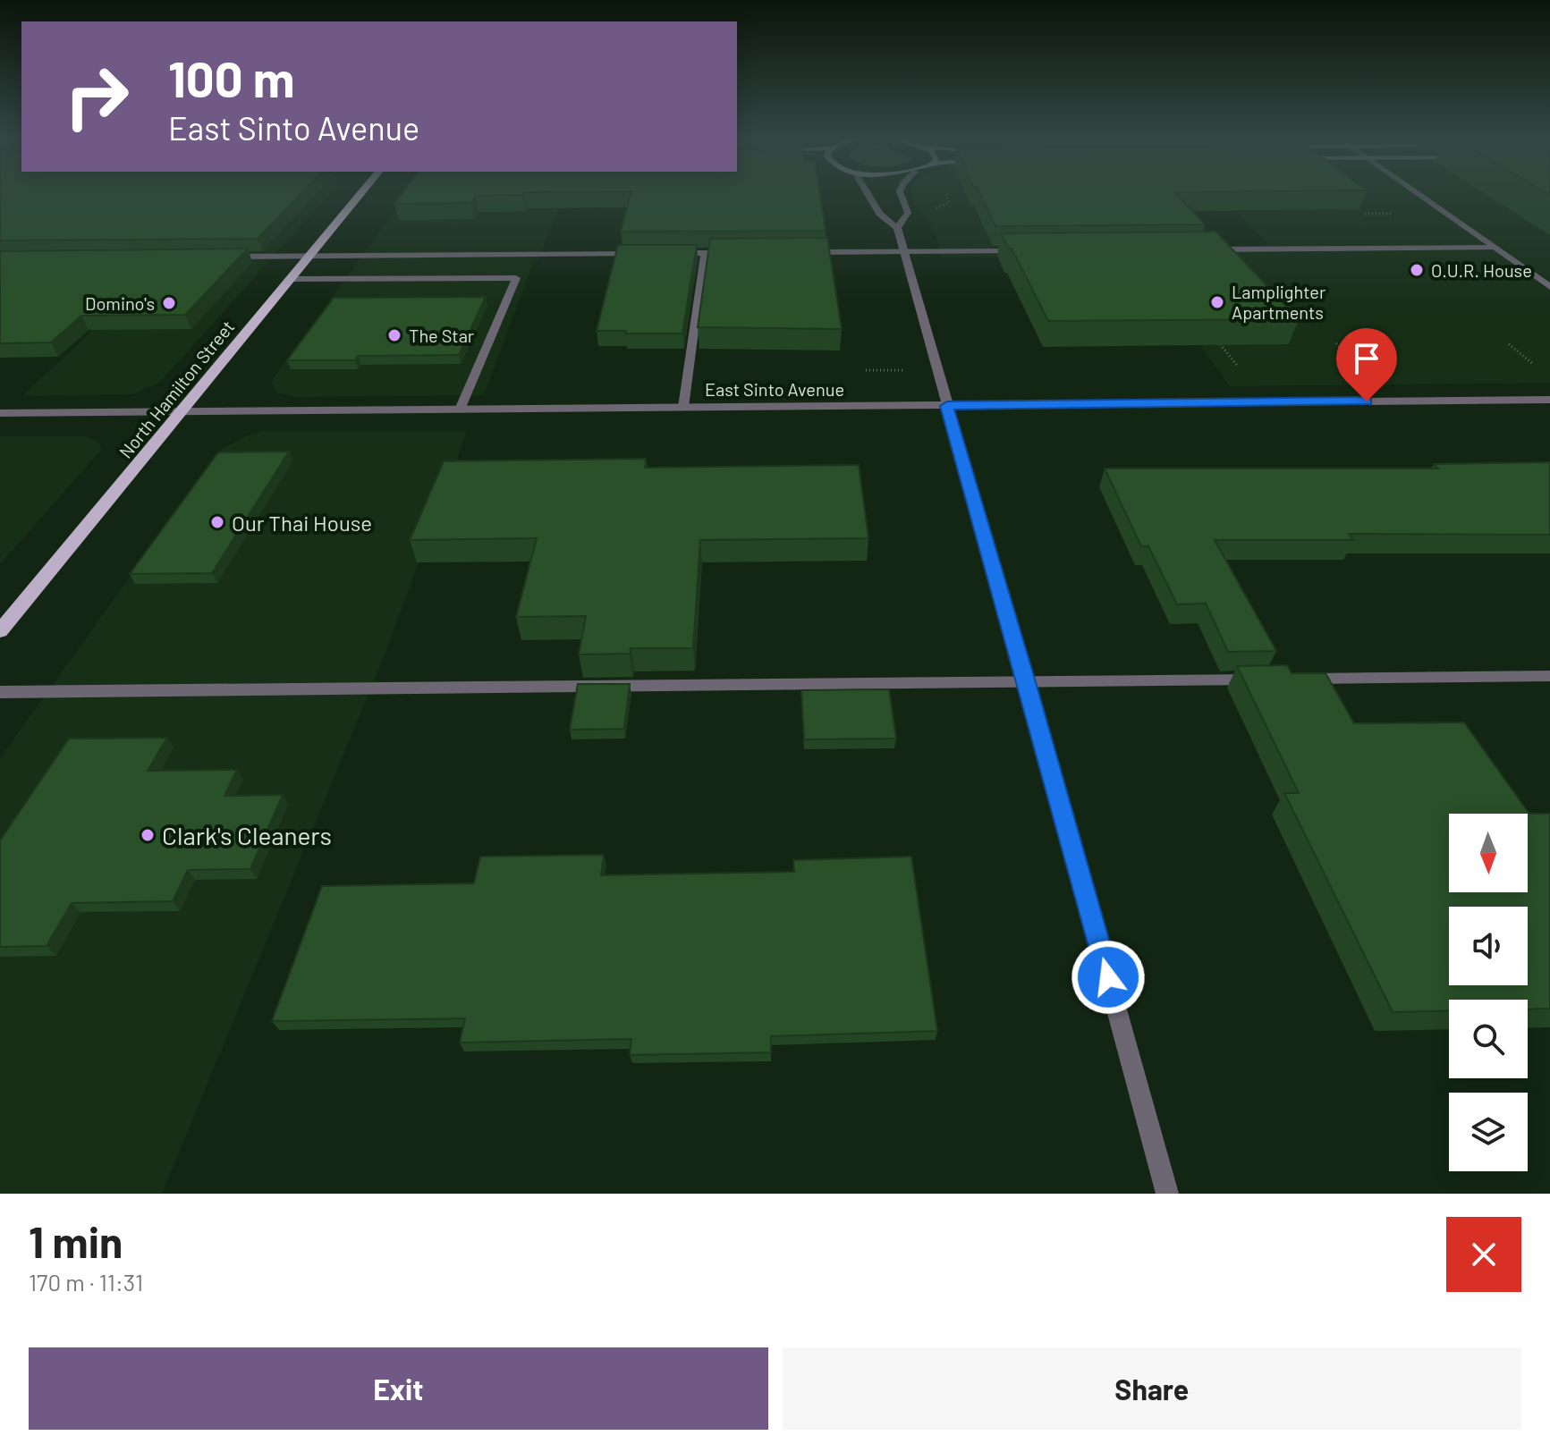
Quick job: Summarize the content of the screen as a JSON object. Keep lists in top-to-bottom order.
{
  "streets": {
    "main road": ["North Hamilton Street"],
    "street": ["East Sinto Avenue"]
  },
  "crossings": [
    ["North Hamilton Street", "East Sinto Avenue"]
  ],
  "places": [
    "O.U.R. House",
    "Lamplighter Apartments",
    "Domino's",
    "The Star",
    "Our Thai House",
    "Clark's Cleaners"
  ],
  "north": "bottom",
  "page": {
    "turn": ["100 m", "East Sinto Avenue"],
    "heading": ["1 min", "170 m · 11:31"],
    "buttons": ["Exit", "Share"]
  }
}
